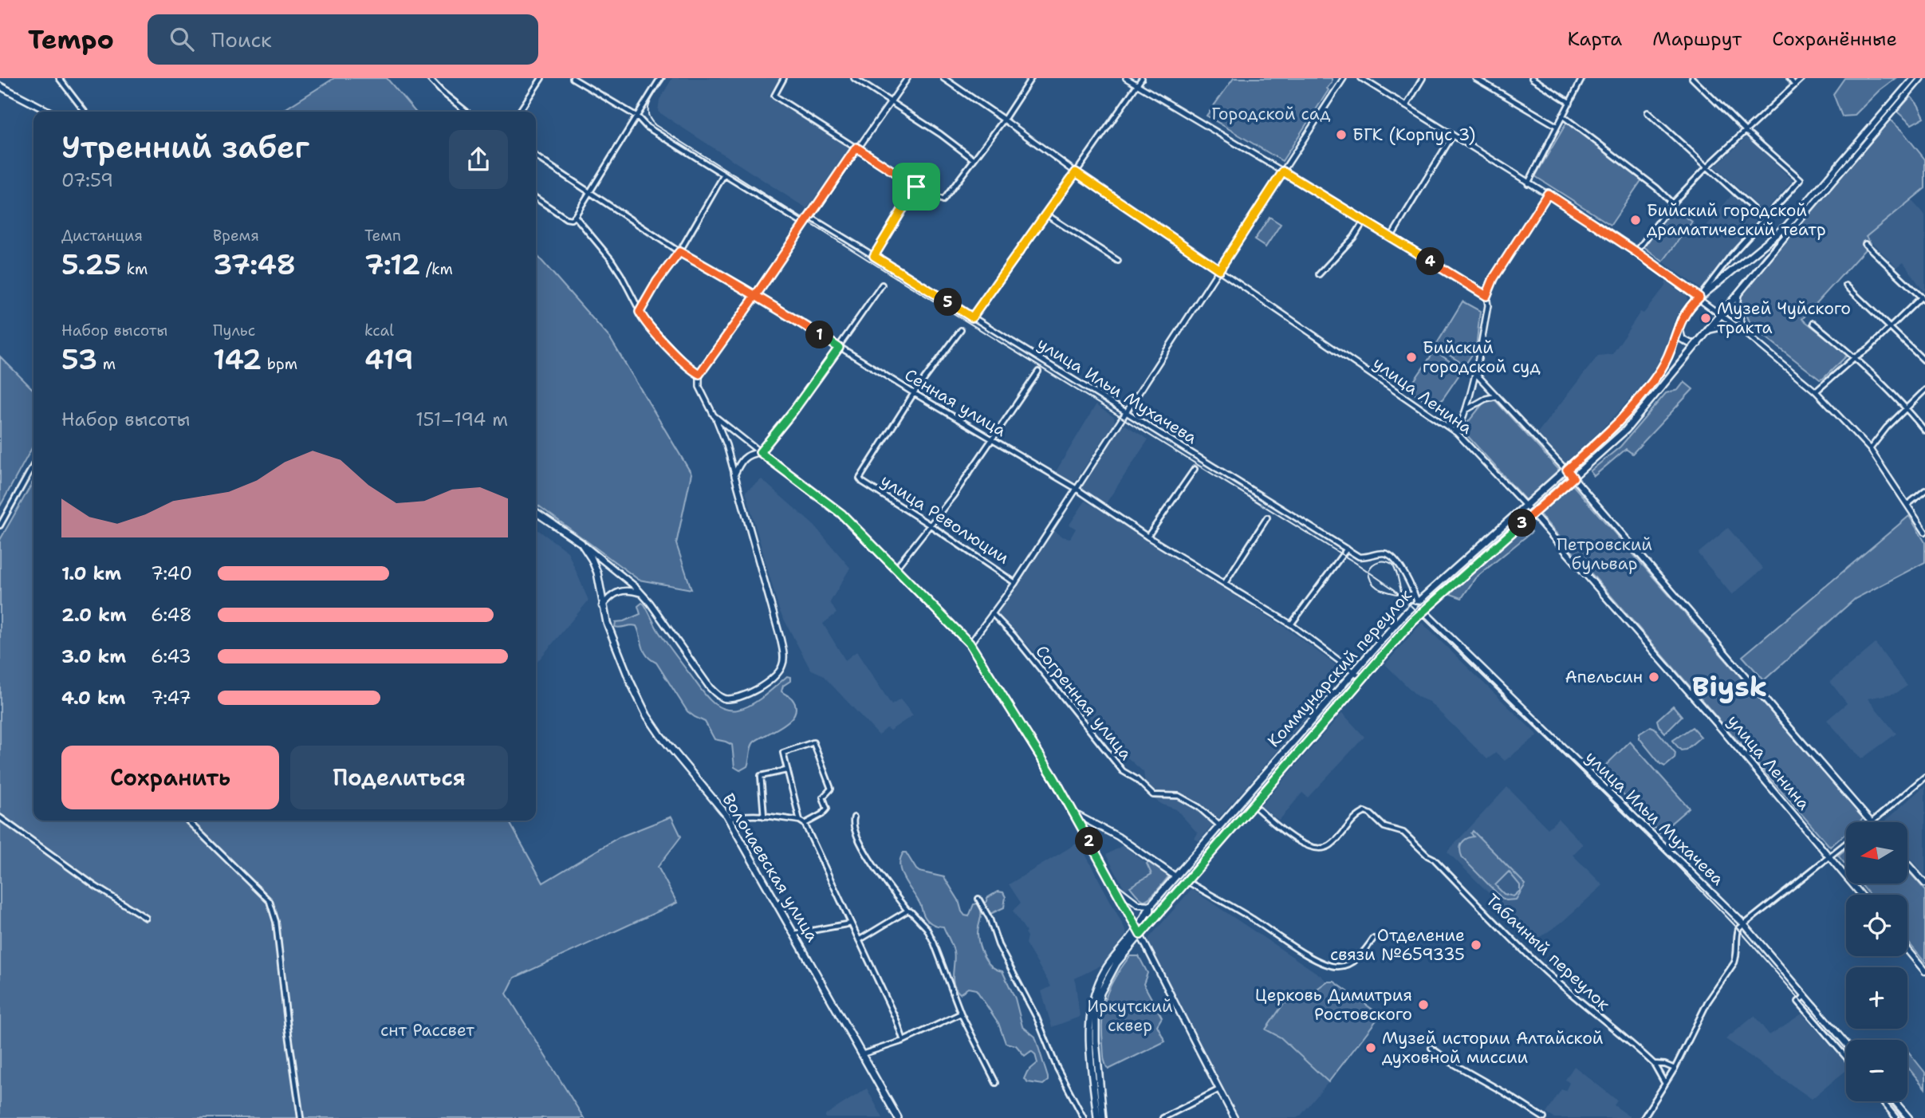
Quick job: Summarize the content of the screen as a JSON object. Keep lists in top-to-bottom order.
{
  "streets": {
    "main road": [
      "улица Ильи Мухачева",
      "улица Ленина",
      "Коммунарский переулок",
      "Волочаевская улица"
    ],
    "street": [
      "Сенная улица",
      "улица Революции",
      "Согренная улица",
      "Табачный переулок"
    ]
  },
  "crossings": [
    ["улица Ильи Мухачева", "Коммунарский переулок"],
    ["улица Ленина", "Коммунарский переулок"],
    ["Сенная улица", "улица Революции"],
    ["Сенная улица", "Коммунарский переулок"],
    ["Коммунарский переулок", "Согренная улица"],
    ["Коммунарский переулок", "Табачный переулок"]
  ],
  "districts": ["Biysk"],
  "parks": [
    "Городской сад",
    "Петровский бульвар",
    "Иркутский сквер",
    "снт Рассвет"
  ],
  "places": [
    "БГК (Корпус 3)",
    "Бийский городской драматический театр",
    "Музей Чуйского тракта",
    "Бийский городской суд",
    "Апельсин",
    "Отделение связи №659335",
    "Церковь Димитрия Ростовского",
    "Музей истории Алтайской духовной миссии"
  ],
  "north": "left",
  "page": {
    "header": "Tempo",
    "search": "Поиск",
    "nav": ["Карта", "Маршрут", "Сохранённые"],
    "heading": ["Утренний забег", "07:59"],
    "stats": [
      ["Дистанция", "5.25 km"],
      ["Время", "37:48"],
      ["Темп", "7:12 /km"],
      ["Набор высоты", "53 m"],
      ["Пульс", "142 bpm"],
      ["kcal", "419"]
    ],
    "pins": [
      "4",
      "5",
      "1",
      "3",
      "2"
    ],
    "chart": ["Набор высоты", "151–194 m"],
    "list": [
      {
        "name": "1.0 km",
        "note": "7:40"
      },
      {
        "name": "2.0 km",
        "note": "6:48"
      },
      {
        "name": "3.0 km",
        "note": "6:43"
      },
      {
        "name": "4.0 km",
        "note": "7:47"
      }
    ],
    "buttons": ["Сохранить", "Поделиться"],
    "map_buttons": ["+", "−"]
  }
}
